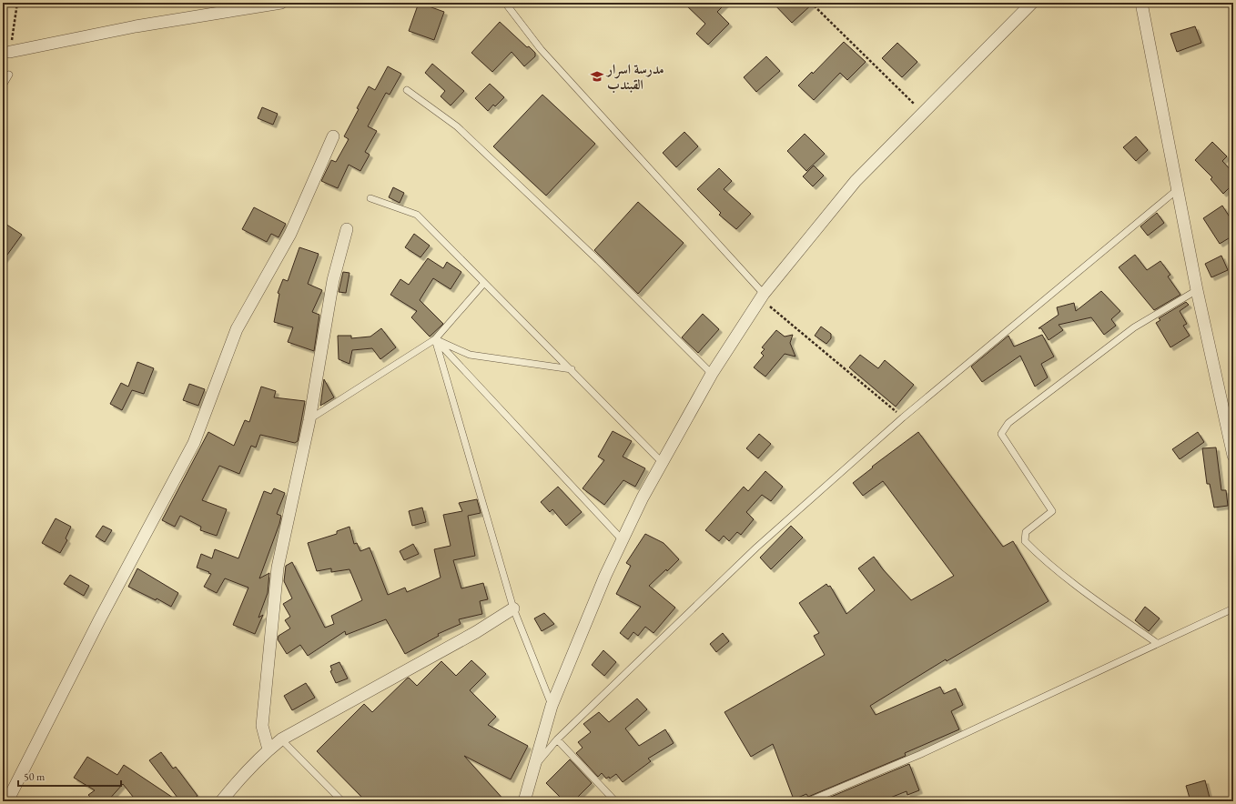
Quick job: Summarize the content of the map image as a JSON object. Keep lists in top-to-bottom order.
{
  "places": {
    "school or university": ["مدرسة اسرار القبندب"]
  },
  "scale_bar": "50 m"
}
